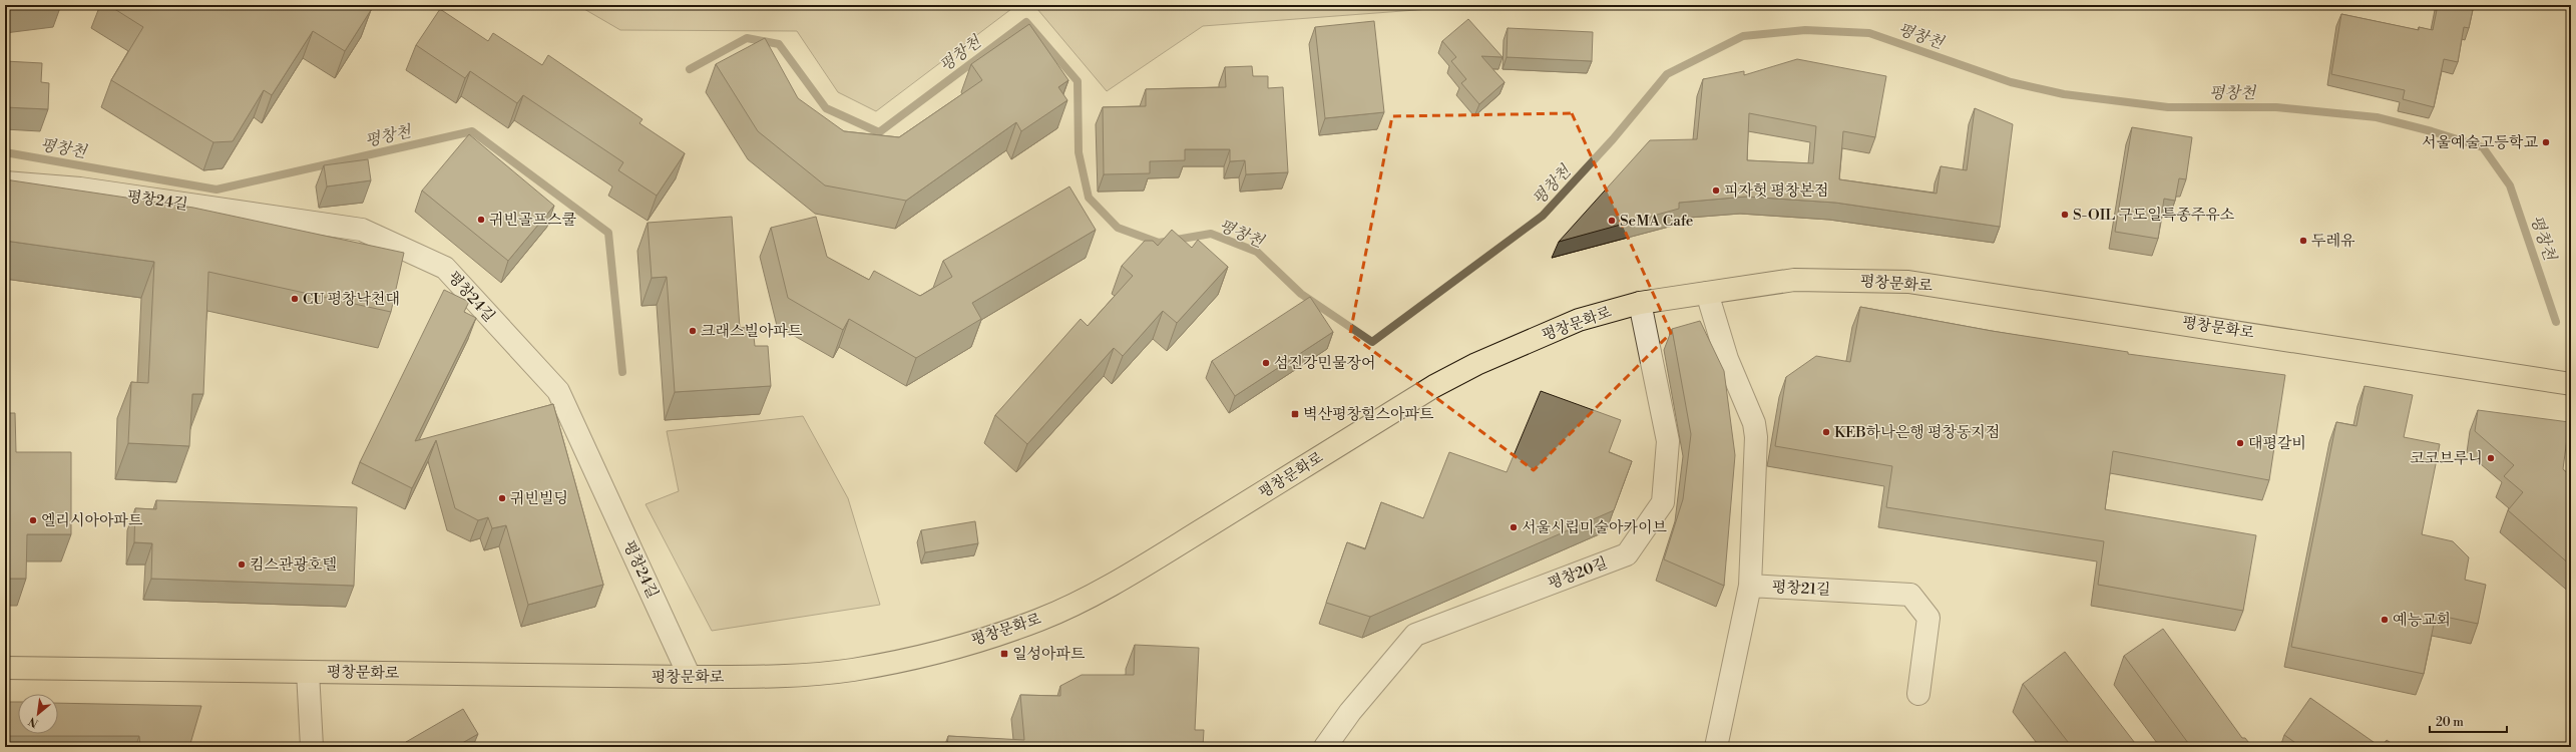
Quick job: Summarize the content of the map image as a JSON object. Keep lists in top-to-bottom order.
{
  "streets": {
    "main road": ["평창문화로"],
    "street": ["평창24길", "평창20길", "평창21길"]
  },
  "crossings": [
    ["평창24길", "평창문화로"],
    ["평창문화로", "평창20길"]
  ],
  "water": ["평창천"],
  "places": {
    "other": [
      "서울예술고등학교",
      "피자헛 평창본점",
      "S-OIL 구도일특종주유소",
      "귀빈골프스쿨",
      "SeMA Cafe",
      "두레유",
      "CU 평창낙천대",
      "크래스빌아파트",
      "섬진강민물장어",
      "KEB하나은행 평창동지점",
      "대평갈비",
      "코코브루니",
      "귀빈빌딩",
      "엘리시아아파트",
      "서울시립미술아카이브",
      "킴스관광호텔",
      "예능교회"
    ],
    "transit": ["벽산평창힐스아파트", "일성아파트"]
  },
  "scale_bar": "20 m",
  "north": "bottom left"
}
